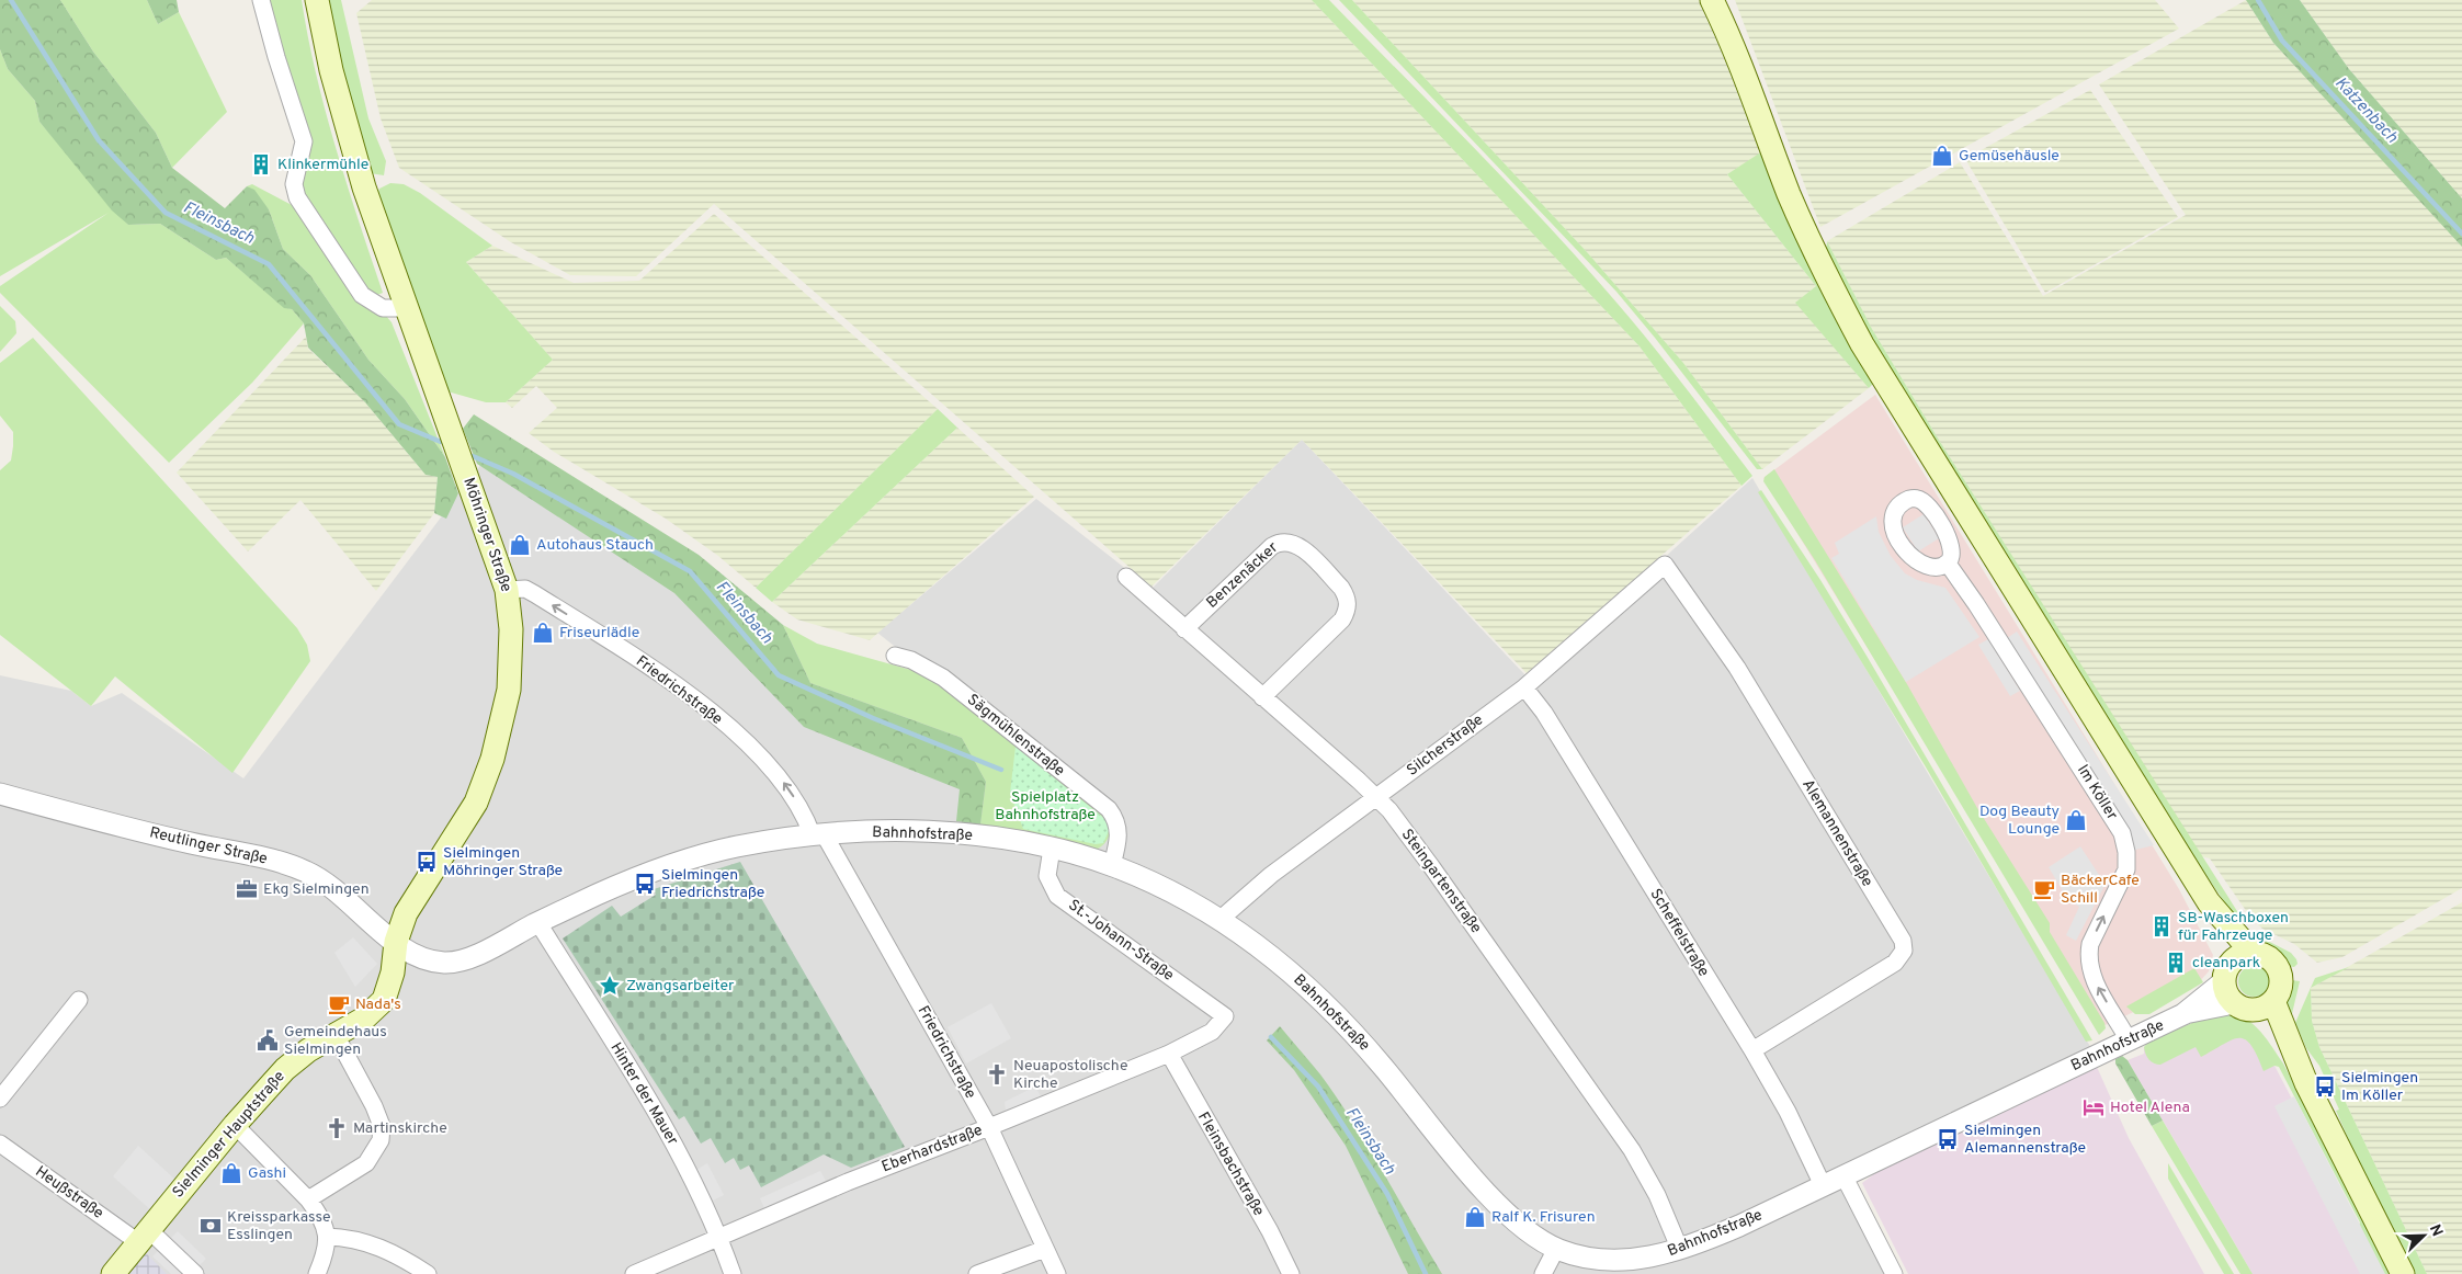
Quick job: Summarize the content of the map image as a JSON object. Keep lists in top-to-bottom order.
{
  "streets": {
    "main road": ["Möhringer Straße", "Sielminger Hauptstraße"],
    "street": [
      "Benzenäcker",
      "Friedrichstraße",
      "Sägmühlenstraße",
      "Silcherstraße",
      "Im Köller",
      "Alemannenstraße",
      "Bahnhofstraße",
      "Reutlinger Straße",
      "Steingartenstraße",
      "Scheffelstraße",
      "St.-Johann-Straße",
      "Hinter der Mauer",
      "Eberhardstraße",
      "Fleinsbachstraße",
      "Heußstraße"
    ]
  },
  "crossings": [
    ["Möhringer Straße", "Friedrichstraße"],
    ["Möhringer Straße", "Bahnhofstraße"],
    ["Möhringer Straße", "Reutlinger Straße"],
    ["Möhringer Straße", "Sielminger Hauptstraße"],
    ["Benzenäcker", "Steingartenstraße"],
    ["Friedrichstraße", "Bahnhofstraße"],
    ["Friedrichstraße", "Eberhardstraße"],
    ["Sägmühlenstraße", "Bahnhofstraße"],
    ["Silcherstraße", "Alemannenstraße"],
    ["Silcherstraße", "Bahnhofstraße"],
    ["Silcherstraße", "Steingartenstraße"],
    ["Silcherstraße", "Scheffelstraße"],
    ["Im Köller", "Bahnhofstraße"],
    ["Alemannenstraße", "Scheffelstraße"],
    ["Bahnhofstraße", "Reutlinger Straße"],
    ["Bahnhofstraße", "Steingartenstraße"],
    ["Bahnhofstraße", "Scheffelstraße"],
    ["Bahnhofstraße", "St.-Johann-Straße"],
    ["Bahnhofstraße", "Hinter der Mauer"],
    ["St.-Johann-Straße", "Eberhardstraße"],
    ["Hinter der Mauer", "Eberhardstraße"],
    ["Sielminger Hauptstraße", "Heußstraße"],
    ["Eberhardstraße", "Fleinsbachstraße"]
  ],
  "one_way": ["Friedrichstraße", "Im Köller"],
  "water": ["Katzenbach", "Fleinsbach"],
  "parks": ["Spielplatz Bahnhofstraße"],
  "places": {
    "shop": [
      "Gemüsehäusle",
      "Autohaus Stauch",
      "Friseurlädle",
      "Dog Beauty Lounge",
      "Gashi",
      "Ralf K. Frisuren"
    ],
    "building": ["Klinkermühle", "SB-Waschboxen für Fahrzeuge", "cleanpark"],
    "bus stop": [
      "Sielmingen Möhringer Straße",
      "Sielmingen Friedrichstraße",
      "Sielmingen Im Köller",
      "Sielmingen Alemannenstraße"
    ],
    "office": ["Ekg Sielmingen"],
    "cafe": ["BäckerCafe Schill", "Nada's"],
    "place": ["Zwangsarbeiter"],
    "public building": ["Gemeindehaus Sielmingen"],
    "church": ["Neuapostolische Kirche", "Martinskirche"],
    "hotel": ["Hotel Alena"],
    "bank": ["Kreissparkasse Esslingen"]
  },
  "north": "top right"
}
